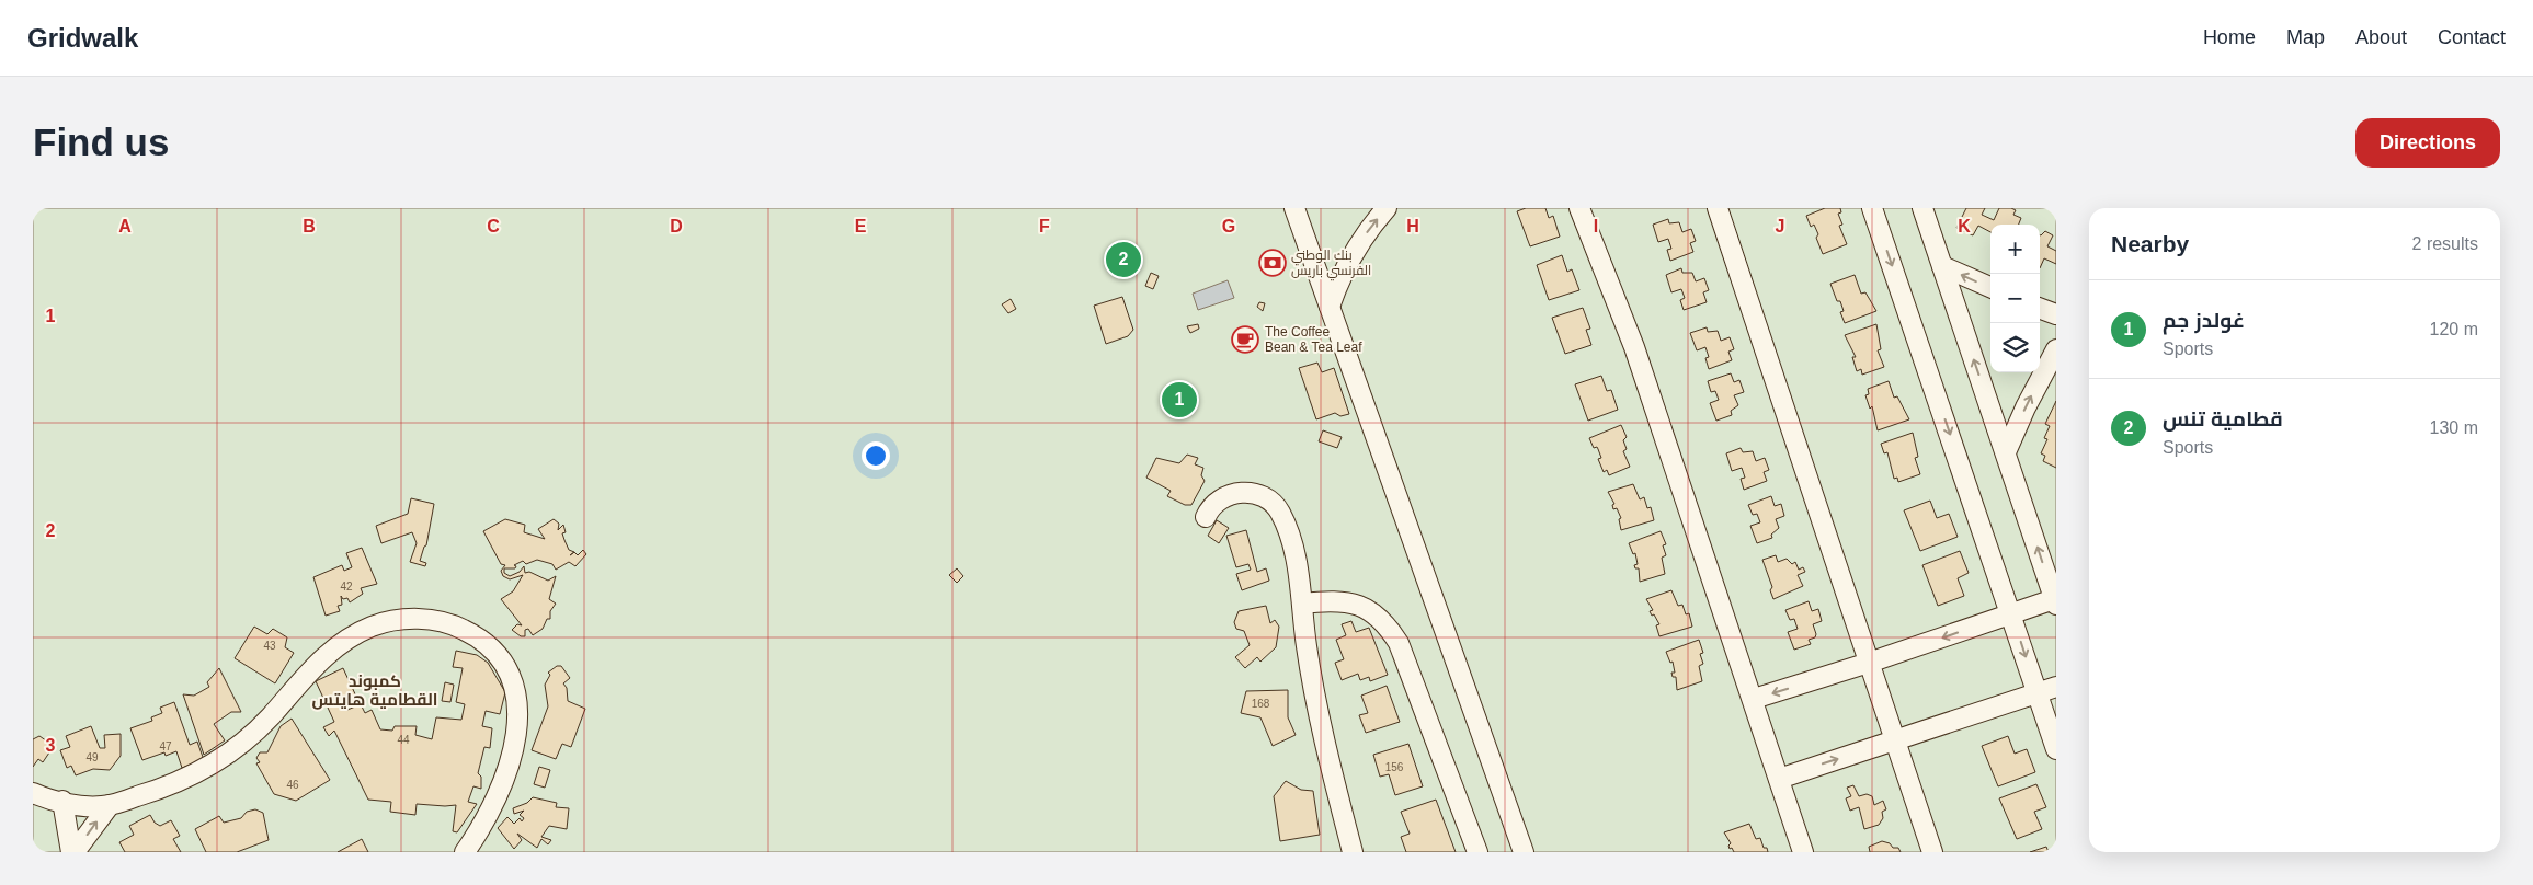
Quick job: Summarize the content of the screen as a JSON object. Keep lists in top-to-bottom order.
{
  "districts": ["كمبوند القطامية هايتس"],
  "places": {
    "bank": ["بنك الوطني الفرنسي باريس"],
    "cafe": ["The Coffee Bean & Tea Leaf"]
  },
  "house_numbers": [
    "42",
    "43",
    "168",
    "44",
    "47",
    "49",
    "156",
    "46"
  ],
  "page": {
    "header": "Gridwalk",
    "nav": [
      "Home",
      "Map",
      "About",
      "Contact"
    ],
    "buttons": "Directions",
    "title": "Find us",
    "heading": ["Nearby", "2 results"],
    "map_buttons": ["+", "−"],
    "pins": ["2", "1"],
    "list": [
      {
        "mark": "1",
        "name": "غولدز جم",
        "note": "Sports",
        "value": "120 m"
      },
      {
        "mark": "2",
        "name": "قطامية تنس",
        "note": "Sports",
        "value": "130 m"
      }
    ]
  },
  "grid": {
    "columns": [
      "A",
      "B",
      "C",
      "D",
      "E",
      "F",
      "G",
      "H",
      "I",
      "J",
      "K"
    ],
    "rows": ["1", "2", "3"]
  }
}
